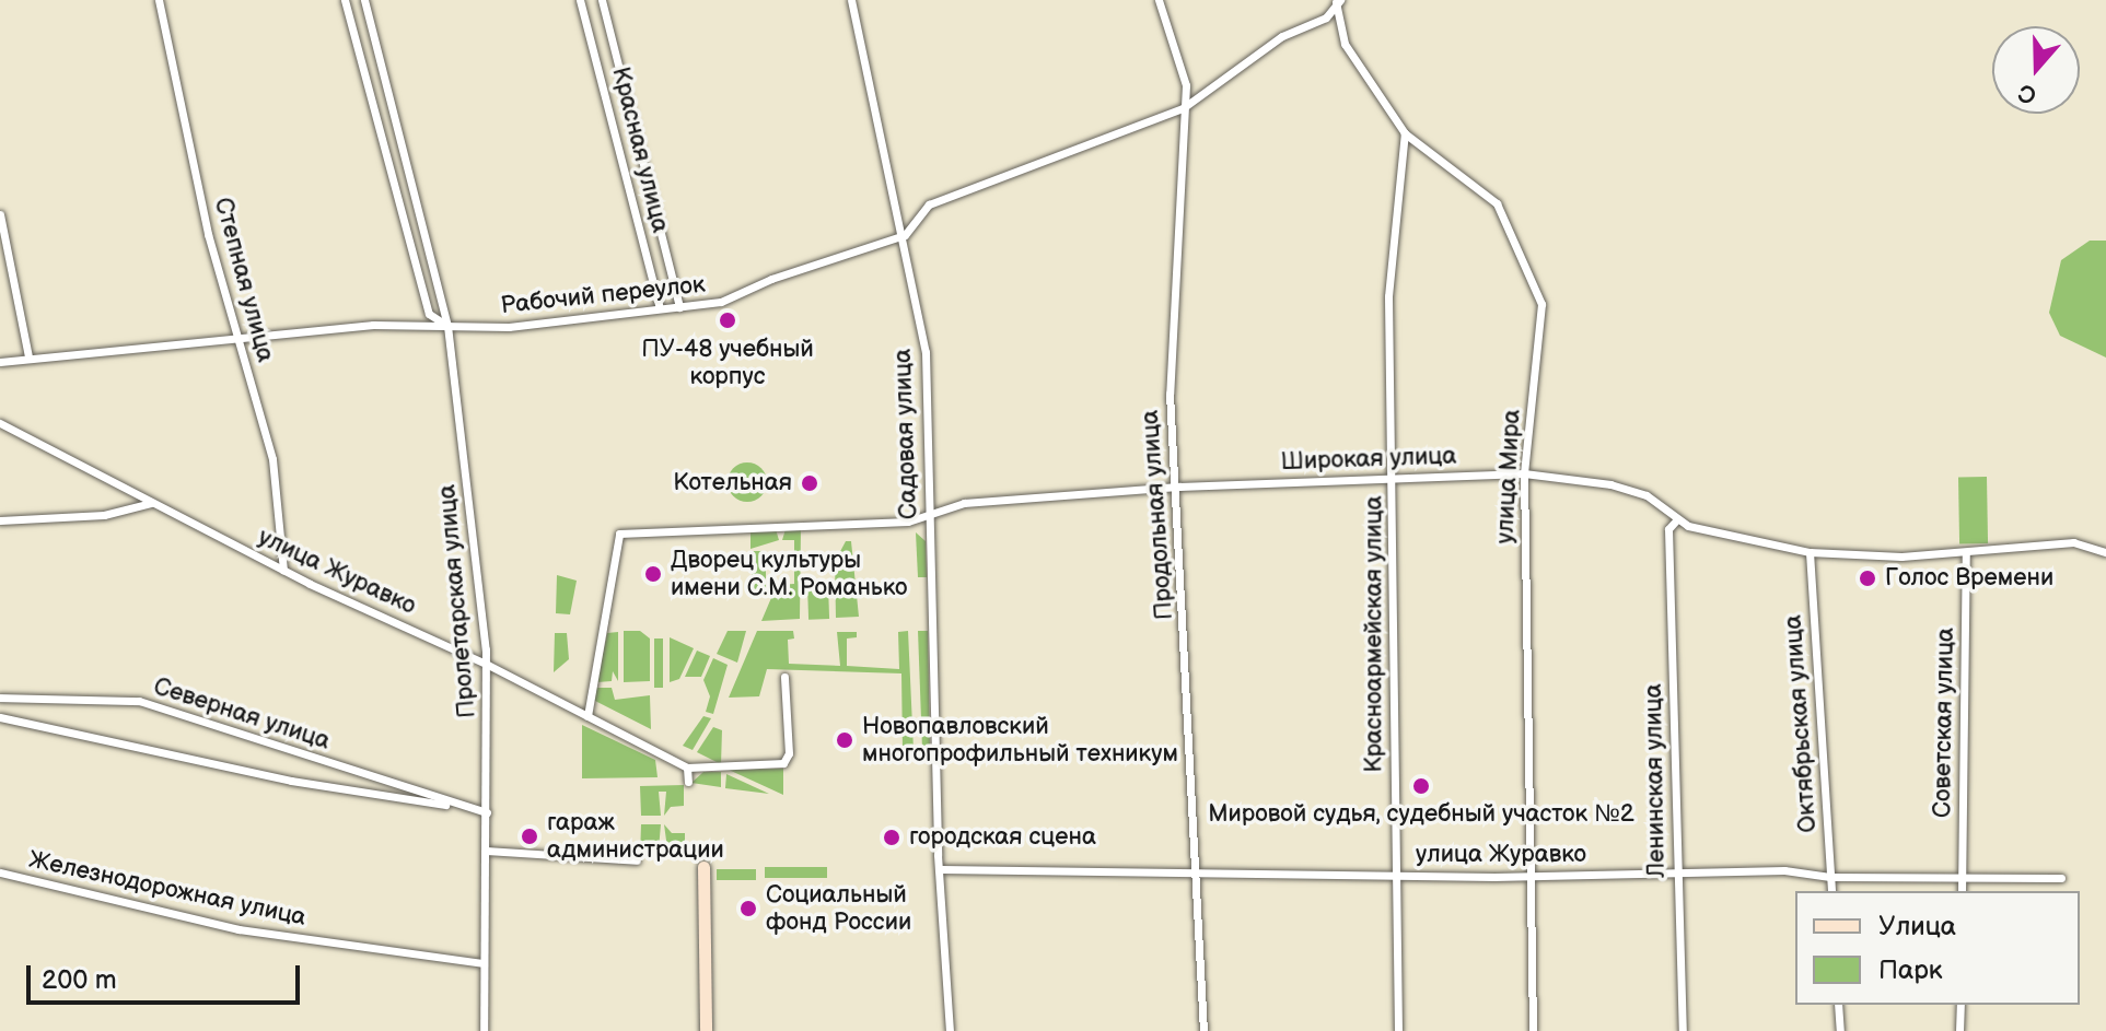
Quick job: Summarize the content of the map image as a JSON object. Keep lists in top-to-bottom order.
{
  "streets": {
    "street": [
      "Красная улица",
      "Степная улица",
      "Рабочий переулок",
      "Садовая улица",
      "Широкая улица",
      "улица Мира",
      "Продольная улица",
      "улица Журавко",
      "Пролетарская улица",
      "Красноармейская улица",
      "Северная улица",
      "Советская улица",
      "Октябрьская улица",
      "Ленинская улица",
      "Железнодорожная улица"
    ]
  },
  "crossings": [
    ["Красная улица", "Рабочий переулок"],
    ["Степная улица", "Рабочий переулок"],
    ["Степная улица", "улица Журавко"],
    ["Рабочий переулок", "Садовая улица"],
    ["Рабочий переулок", "Пролетарская улица"],
    ["Садовая улица", "Широкая улица"],
    ["Садовая улица", "улица Журавко"],
    ["Широкая улица", "улица Мира"],
    ["Широкая улица", "Продольная улица"],
    ["Широкая улица", "улица Журавко"],
    ["Широкая улица", "Красноармейская улица"],
    ["Широкая улица", "Советская улица"],
    ["Широкая улица", "Октябрьская улица"],
    ["Широкая улица", "Ленинская улица"],
    ["улица Мира", "улица Журавко"],
    ["улица Мира", "Красноармейская улица"],
    ["Продольная улица", "улица Журавко"],
    ["улица Журавко", "Пролетарская улица"],
    ["улица Журавко", "Красноармейская улица"],
    ["улица Журавко", "Советская улица"],
    ["улица Журавко", "Октябрьская улица"],
    ["улица Журавко", "Ленинская улица"],
    ["Пролетарская улица", "Северная улица"],
    ["Пролетарская улица", "Железнодорожная улица"]
  ],
  "places": [
    "ПУ-48 учебный корпус",
    "Котельная",
    "Дворец культуры имени С.М. Романько",
    "Голос Времени",
    "Новопавловский многопрофильный техникум",
    "Мировой судья, судебный участок №2",
    "гараж администрации",
    "городская сцена",
    "Социальный фонд России"
  ],
  "legend": ["Улица", "Парк"],
  "scale_bar": "200 m",
  "north": "bottom"
}
